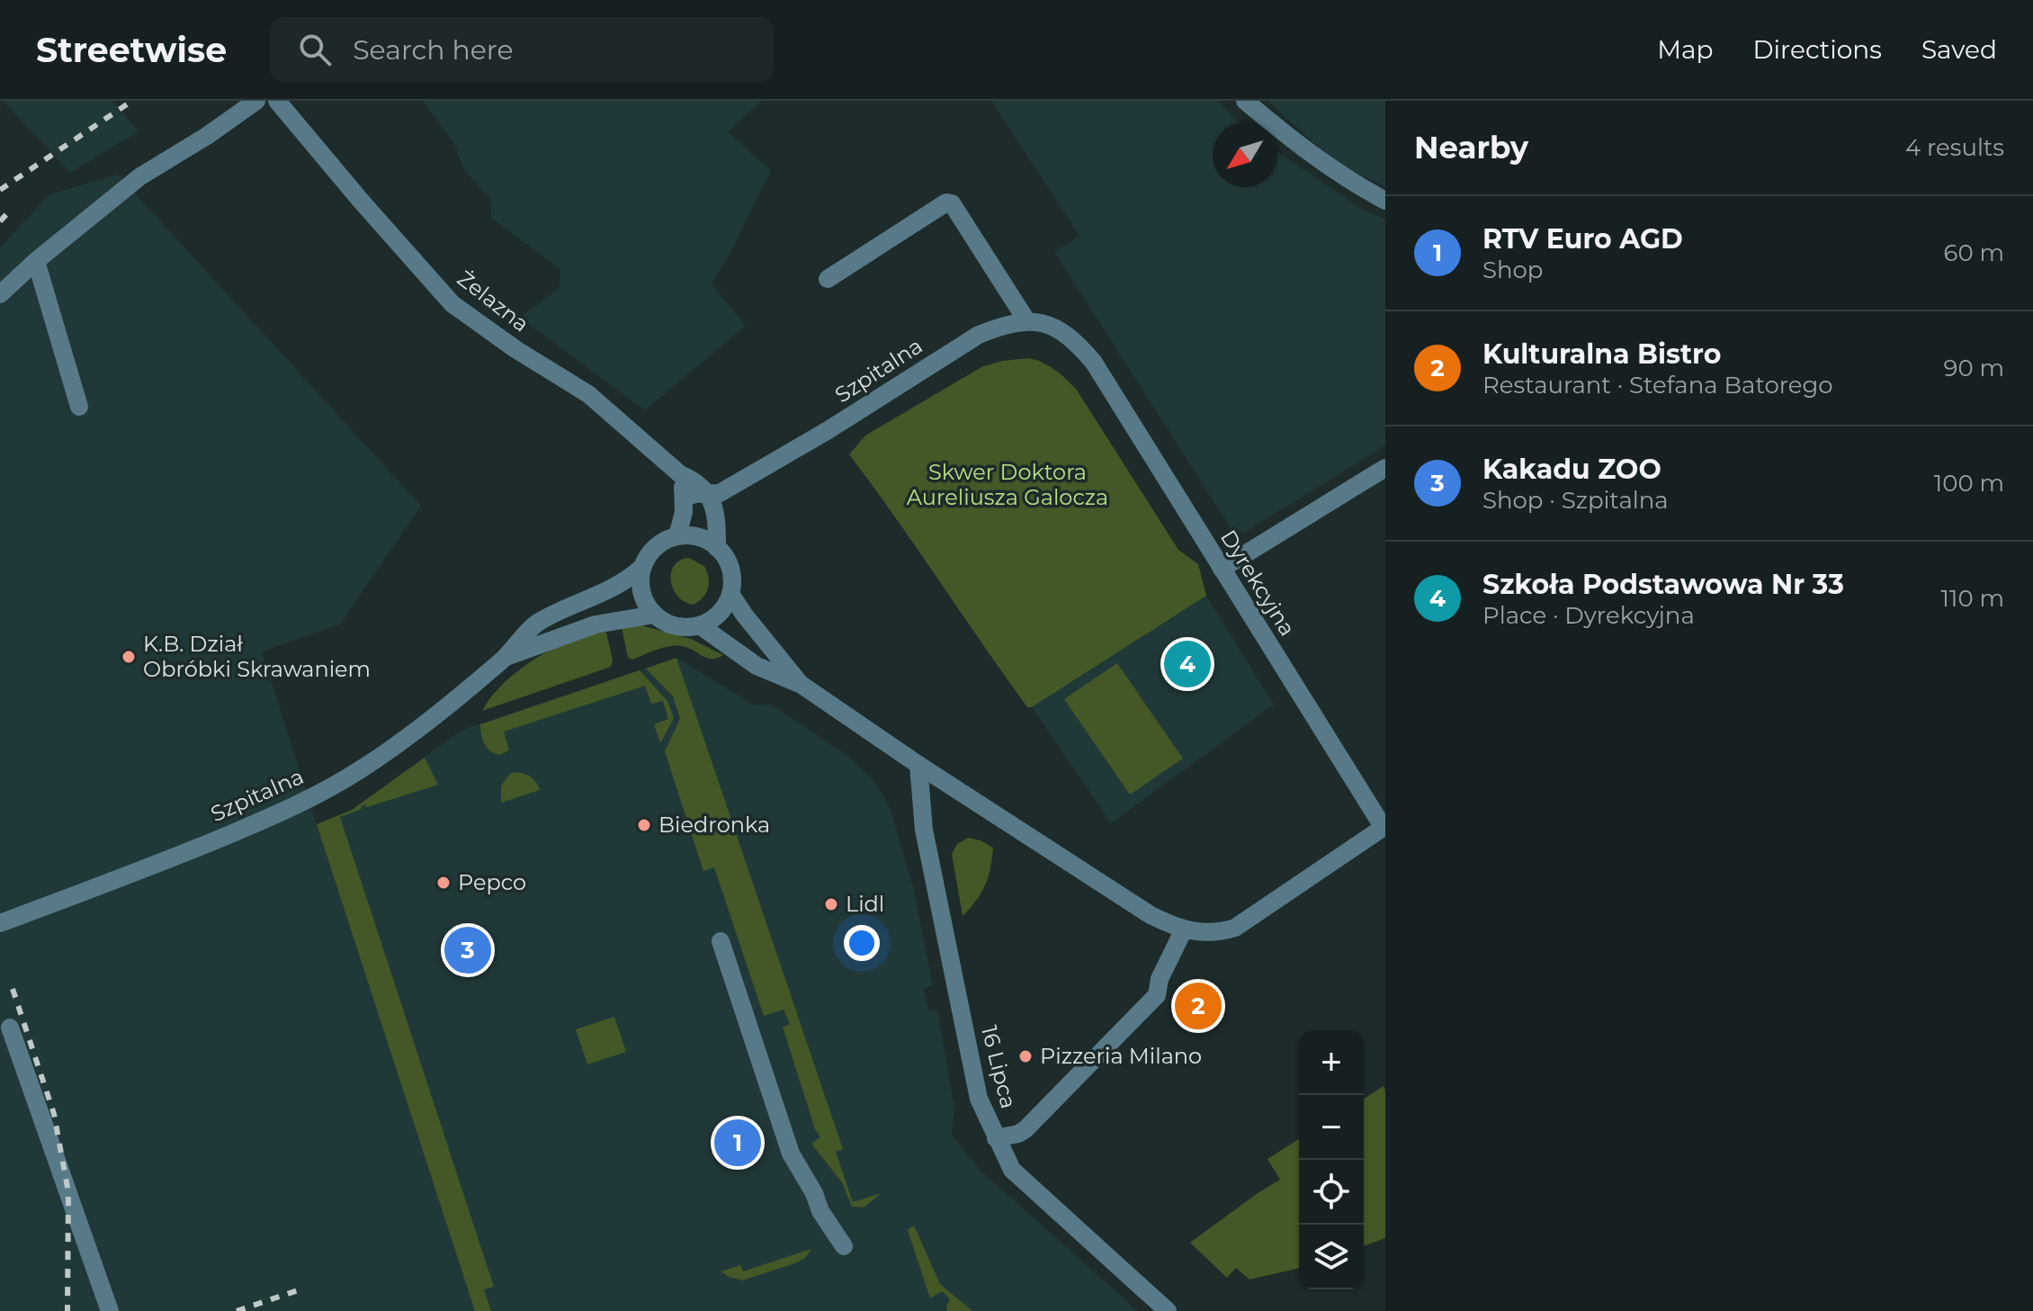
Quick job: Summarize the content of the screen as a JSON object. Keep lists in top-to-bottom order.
{
  "streets": {
    "street": [
      "Żelazna",
      "Szpitalna",
      "Dyrekcyjna",
      "16 Lipca"
    ]
  },
  "crossings": [
    ["Żelazna", "Szpitalna"],
    ["Szpitalna", "Dyrekcyjna"]
  ],
  "parks": ["Skwer Doktora Aureliusza Galocza"],
  "places": [
    "K.B. Dział Obróbki Skrawaniem",
    "Biedronka",
    "Pepco",
    "Lidl",
    "Pizzeria Milano"
  ],
  "north": "bottom left",
  "page": {
    "header": "Streetwise",
    "search": "Search here",
    "nav": ["Map", "Directions", "Saved"],
    "heading": ["Nearby", "4 results"],
    "list": [
      {
        "mark": "1",
        "name": "RTV Euro AGD",
        "note": "Shop",
        "value": "60 m"
      },
      {
        "mark": "2",
        "name": "Kulturalna Bistro",
        "note": "Restaurant · Stefana Batorego",
        "value": "90 m"
      },
      {
        "mark": "3",
        "name": "Kakadu ZOO",
        "note": "Shop · Szpitalna",
        "value": "100 m"
      },
      {
        "mark": "4",
        "name": "Szkoła Podstawowa Nr 33",
        "note": "Place · Dyrekcyjna",
        "value": "110 m"
      }
    ],
    "pins": [
      "4",
      "3",
      "2",
      "1"
    ],
    "map_buttons": ["+", "−"]
  }
}
